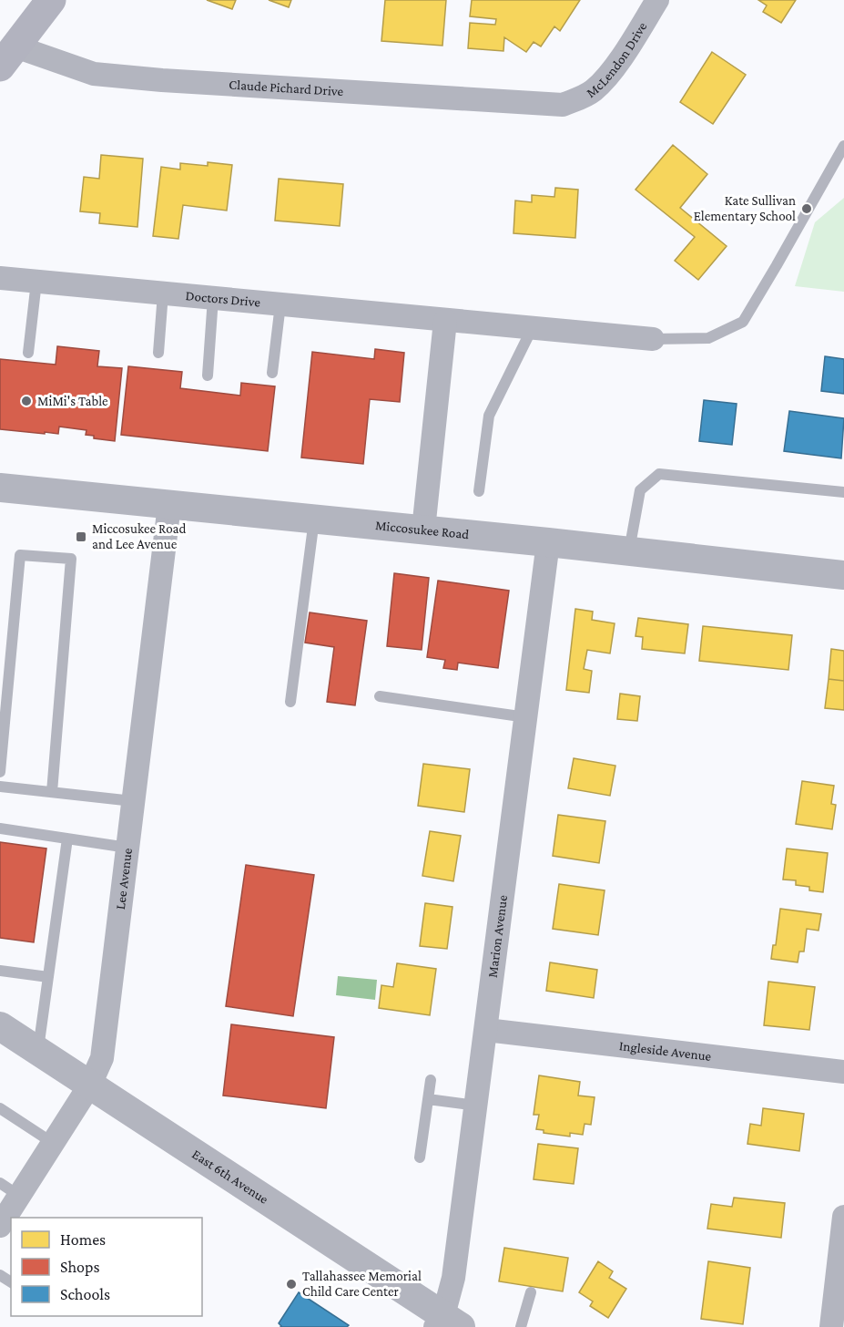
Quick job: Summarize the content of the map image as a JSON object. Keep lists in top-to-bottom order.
{
  "streets": {
    "street": [
      "McLendon Drive",
      "Claude Pichard Drive",
      "Doctors Drive",
      "Miccosukee Road",
      "Lee Avenue",
      "Marion Avenue",
      "Ingleside Avenue",
      "East 6th Avenue"
    ]
  },
  "crossings": [
    ["McLendon Drive", "Claude Pichard Drive"],
    ["Miccosukee Road", "Lee Avenue"],
    ["Miccosukee Road", "Marion Avenue"],
    ["Lee Avenue", "East 6th Avenue"],
    ["Marion Avenue", "Ingleside Avenue"],
    ["Marion Avenue", "East 6th Avenue"]
  ],
  "places": {
    "other": ["Kate Sullivan Elementary School", "MiMi's Table", "Tallahassee Memorial Child Care Center"],
    "transit": ["Miccosukee Road and Lee Avenue"]
  },
  "legend": ["Homes", "Shops", "Schools"]
}
